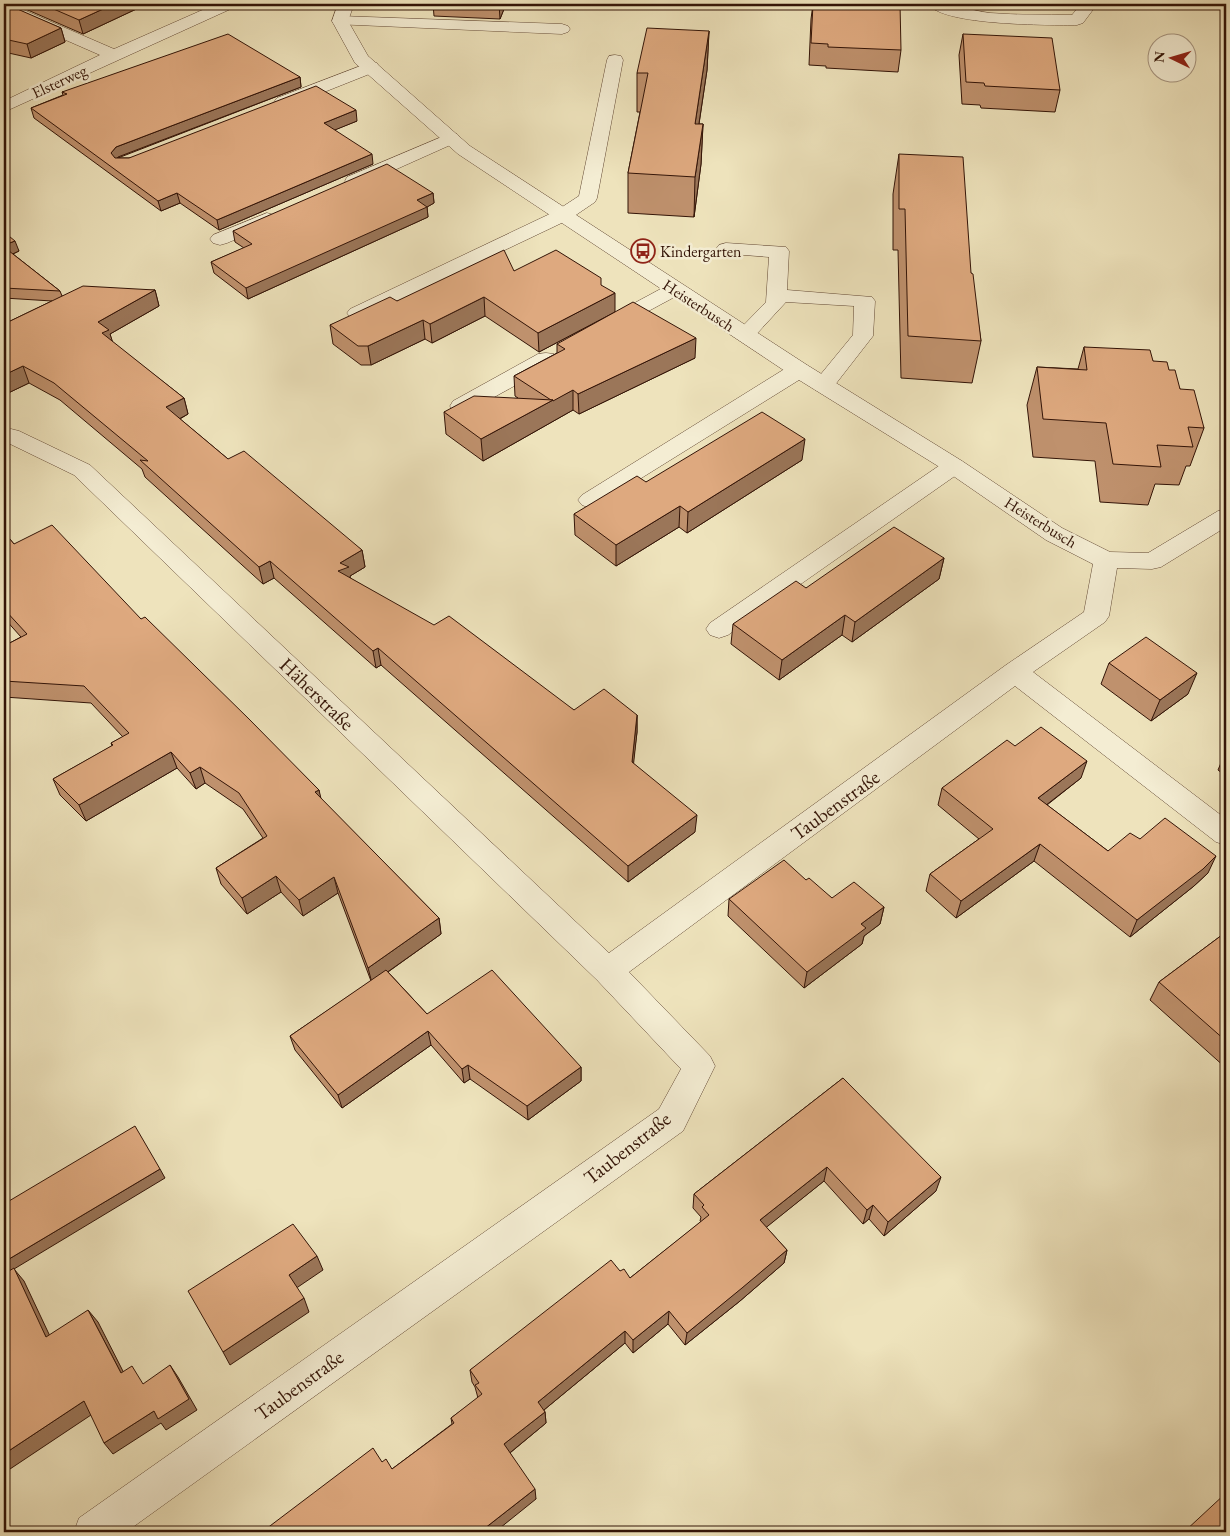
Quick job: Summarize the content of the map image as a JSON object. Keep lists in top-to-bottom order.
{
  "streets": {
    "street": [
      "Elsterweg",
      "Heisterbusch",
      "Häherstraße",
      "Taubenstraße"
    ]
  },
  "crossings": [
    ["Heisterbusch", "Taubenstraße"],
    ["Häherstraße", "Taubenstraße"]
  ],
  "places": {
    "bus stop": ["Kindergarten"]
  },
  "north": "left"
}
